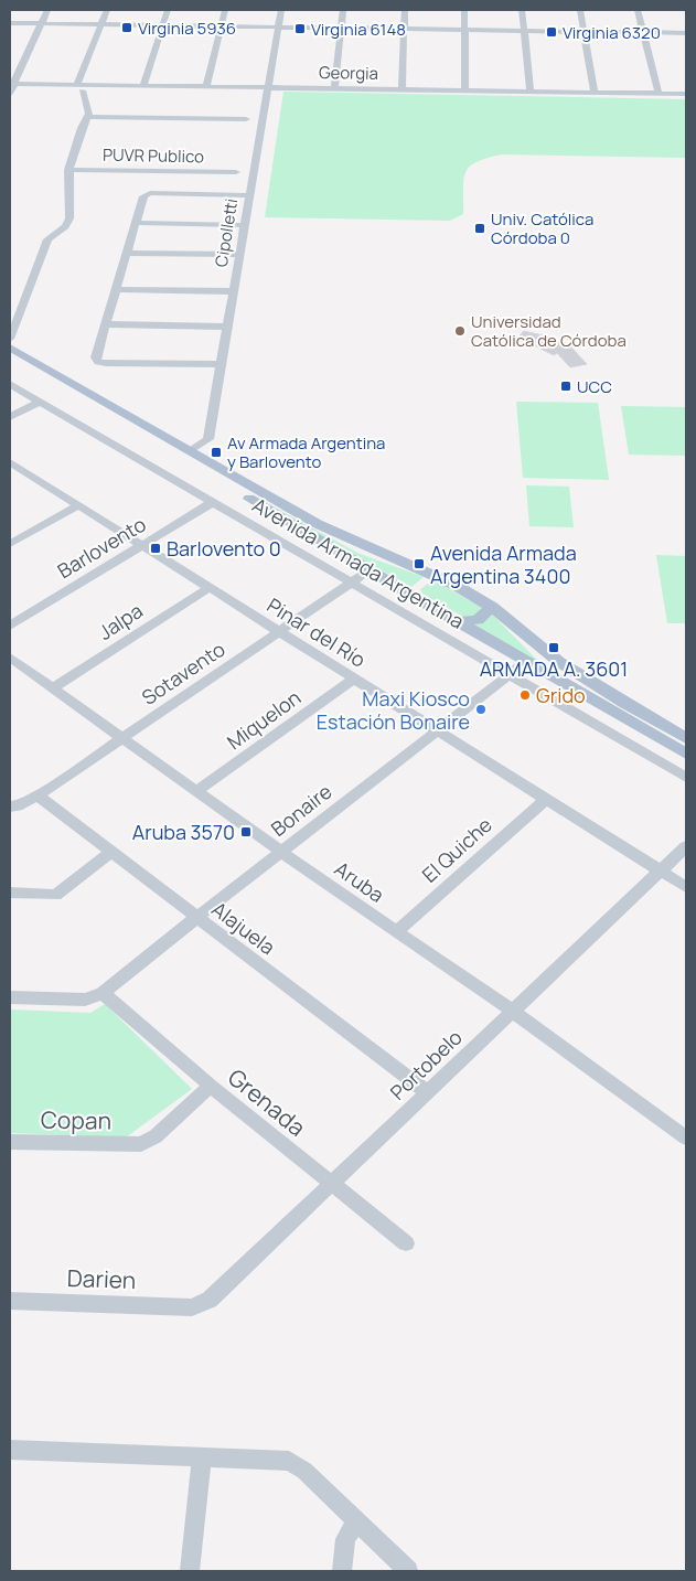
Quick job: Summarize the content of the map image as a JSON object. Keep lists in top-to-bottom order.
{
  "streets": {
    "main road": ["Avenida Armada Argentina"],
    "street": [
      "Georgia",
      "PUVR Publico",
      "Cipolletti",
      "Barlovento",
      "Jalpa",
      "Pinar del Río",
      "Sotavento",
      "Miquelon",
      "Bonaire",
      "El Quiche",
      "Aruba",
      "Alajuela",
      "Portobelo",
      "Grenada",
      "Copan",
      "Darien"
    ]
  },
  "crossings": [
    ["Georgia", "Cipolletti"],
    ["Cipolletti", "Avenida Armada Argentina"],
    ["Barlovento", "Avenida Armada Argentina"],
    ["Barlovento", "Pinar del Río"],
    ["Avenida Armada Argentina", "Sotavento"],
    ["Avenida Armada Argentina", "Bonaire"],
    ["Jalpa", "Pinar del Río"],
    ["Jalpa", "Aruba"],
    ["Pinar del Río", "Sotavento"],
    ["Pinar del Río", "Miquelon"],
    ["Pinar del Río", "Bonaire"],
    ["Pinar del Río", "El Quiche"],
    ["Pinar del Río", "Portobelo"],
    ["Sotavento", "Aruba"],
    ["Sotavento", "Alajuela"],
    ["Miquelon", "Aruba"],
    ["Bonaire", "Aruba"],
    ["Bonaire", "Alajuela"],
    ["Bonaire", "Grenada"],
    ["El Quiche", "Aruba"],
    ["Aruba", "Portobelo"],
    ["Alajuela", "Portobelo"],
    ["Portobelo", "Grenada"],
    ["Portobelo", "Darien"],
    ["Grenada", "Copan"]
  ],
  "places": {
    "transit": [
      "Virginia 5936",
      "Virginia 6148",
      "Virginia 6320",
      "Univ. Católica Córdoba 0",
      "UCC",
      "Av Armada Argentina y Barlovento",
      "Barlovento 0",
      "Avenida Armada Argentina 3400",
      "ARMADA A. 3601",
      "Aruba 3570"
    ],
    "other": ["Universidad Católica de Córdoba", "Grido", "Maxi Kiosco Estación Bonaire"]
  }
}
